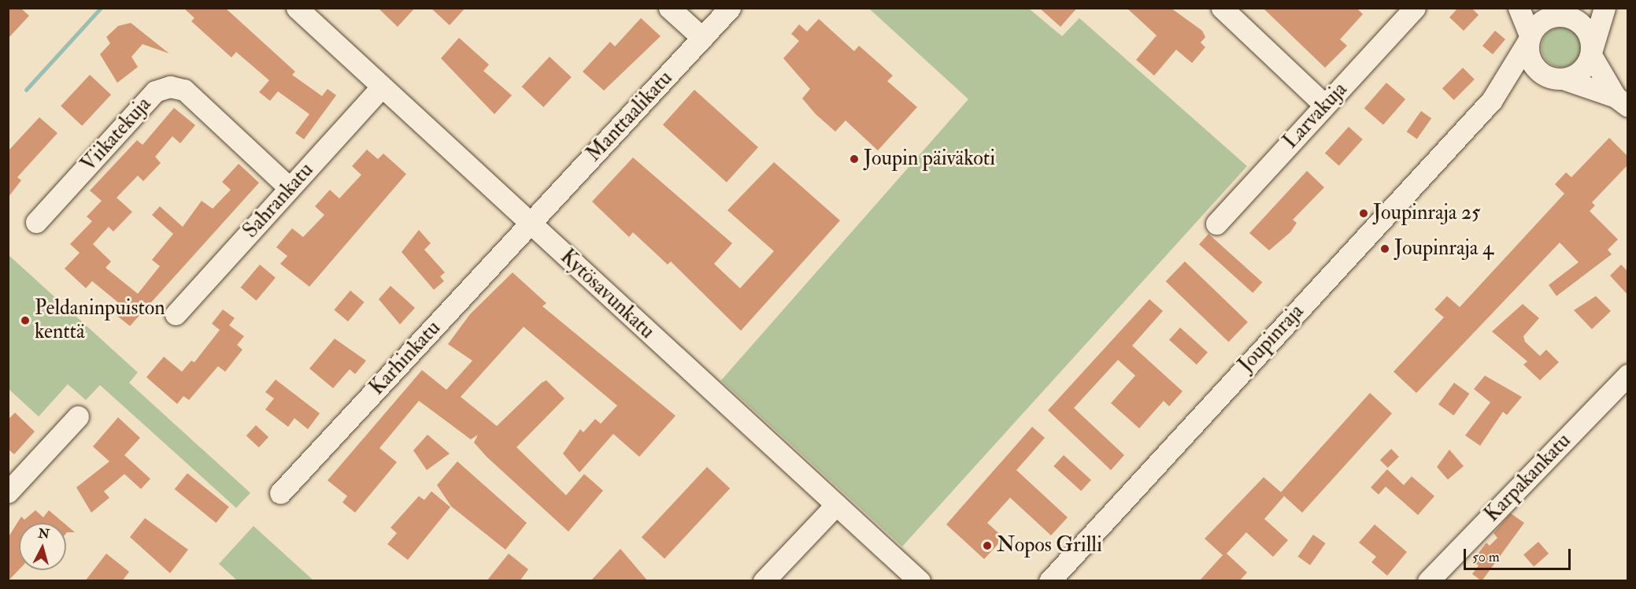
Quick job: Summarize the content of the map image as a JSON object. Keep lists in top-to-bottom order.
{
  "streets": {
    "street": [
      "Larvakuja",
      "Manttaalikatu",
      "Viikatekuja",
      "Sahrankatu",
      "Kytösavunkatu",
      "Joupinraja",
      "Karhinkatu",
      "Karpakankatu"
    ]
  },
  "crossings": [
    ["Manttaalikatu", "Kytösavunkatu"],
    ["Manttaalikatu", "Karhinkatu"],
    ["Viikatekuja", "Sahrankatu"],
    ["Sahrankatu", "Kytösavunkatu"],
    ["Kytösavunkatu", "Karhinkatu"]
  ],
  "places": [
    "Joupin päiväkoti",
    "Joupinraja 25",
    "Joupinraja 4",
    "Peldaninpuiston kenttä",
    "Nopos Grilli"
  ],
  "scale_bar": "50 m",
  "north": "top"
}
